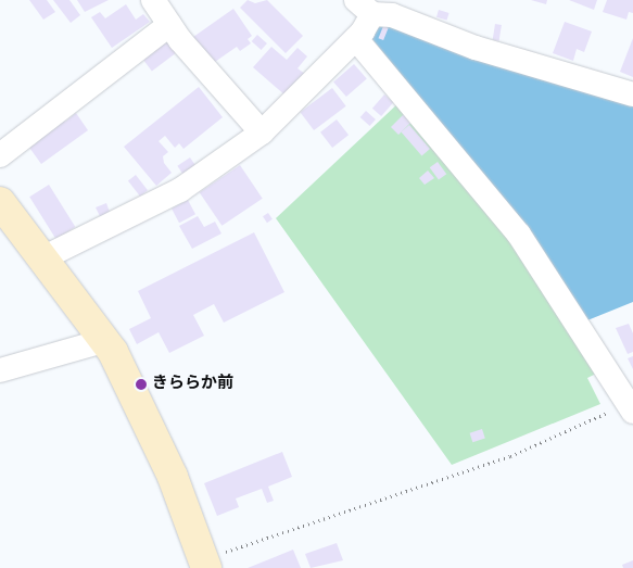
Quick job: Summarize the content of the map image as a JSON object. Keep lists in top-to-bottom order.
{
  "places": ["きららか前"]
}
